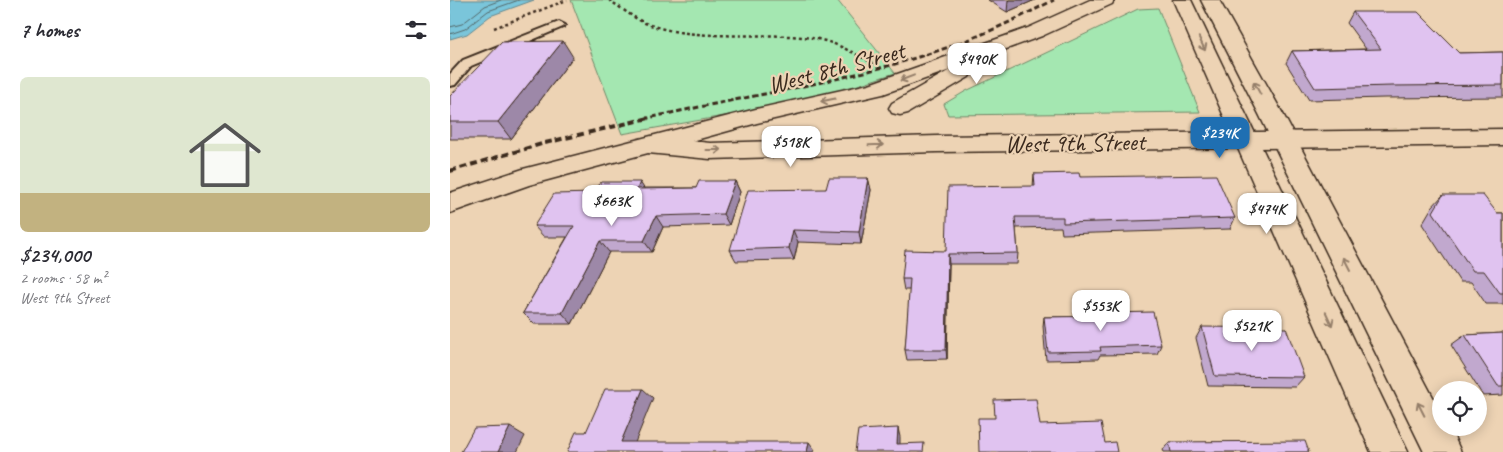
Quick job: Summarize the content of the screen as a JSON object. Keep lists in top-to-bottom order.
{
  "streets": {
    "street": ["West 8th Street", "West 9th Street"]
  },
  "crossings": [
    ["West 8th Street", "West 9th Street"]
  ],
  "page": {
    "heading": "7 homes",
    "price": [
      "$490K",
      "$234K",
      "$518K",
      "$663K",
      "$474K",
      "$553K",
      "$521K"
    ],
    "list": [
      {
        "name": "$234,000",
        "note": "2 rooms · 58 m² · West 9th Street"
      }
    ]
  }
}
